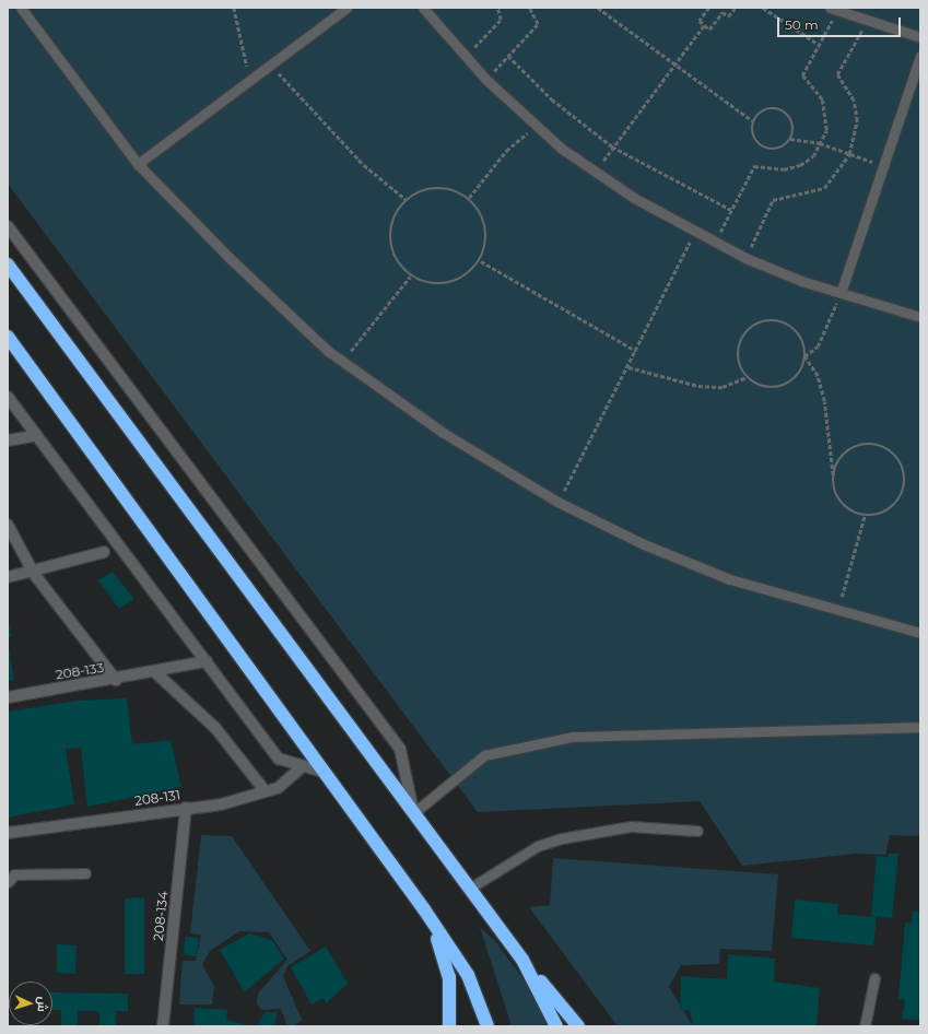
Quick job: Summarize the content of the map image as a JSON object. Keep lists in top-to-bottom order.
{
  "streets": {
    "street": ["208-133", "208-131", "208-134"]
  },
  "crossings": [
    ["208-131", "208-134"]
  ],
  "scale_bar": "50 m",
  "north": "right"
}
